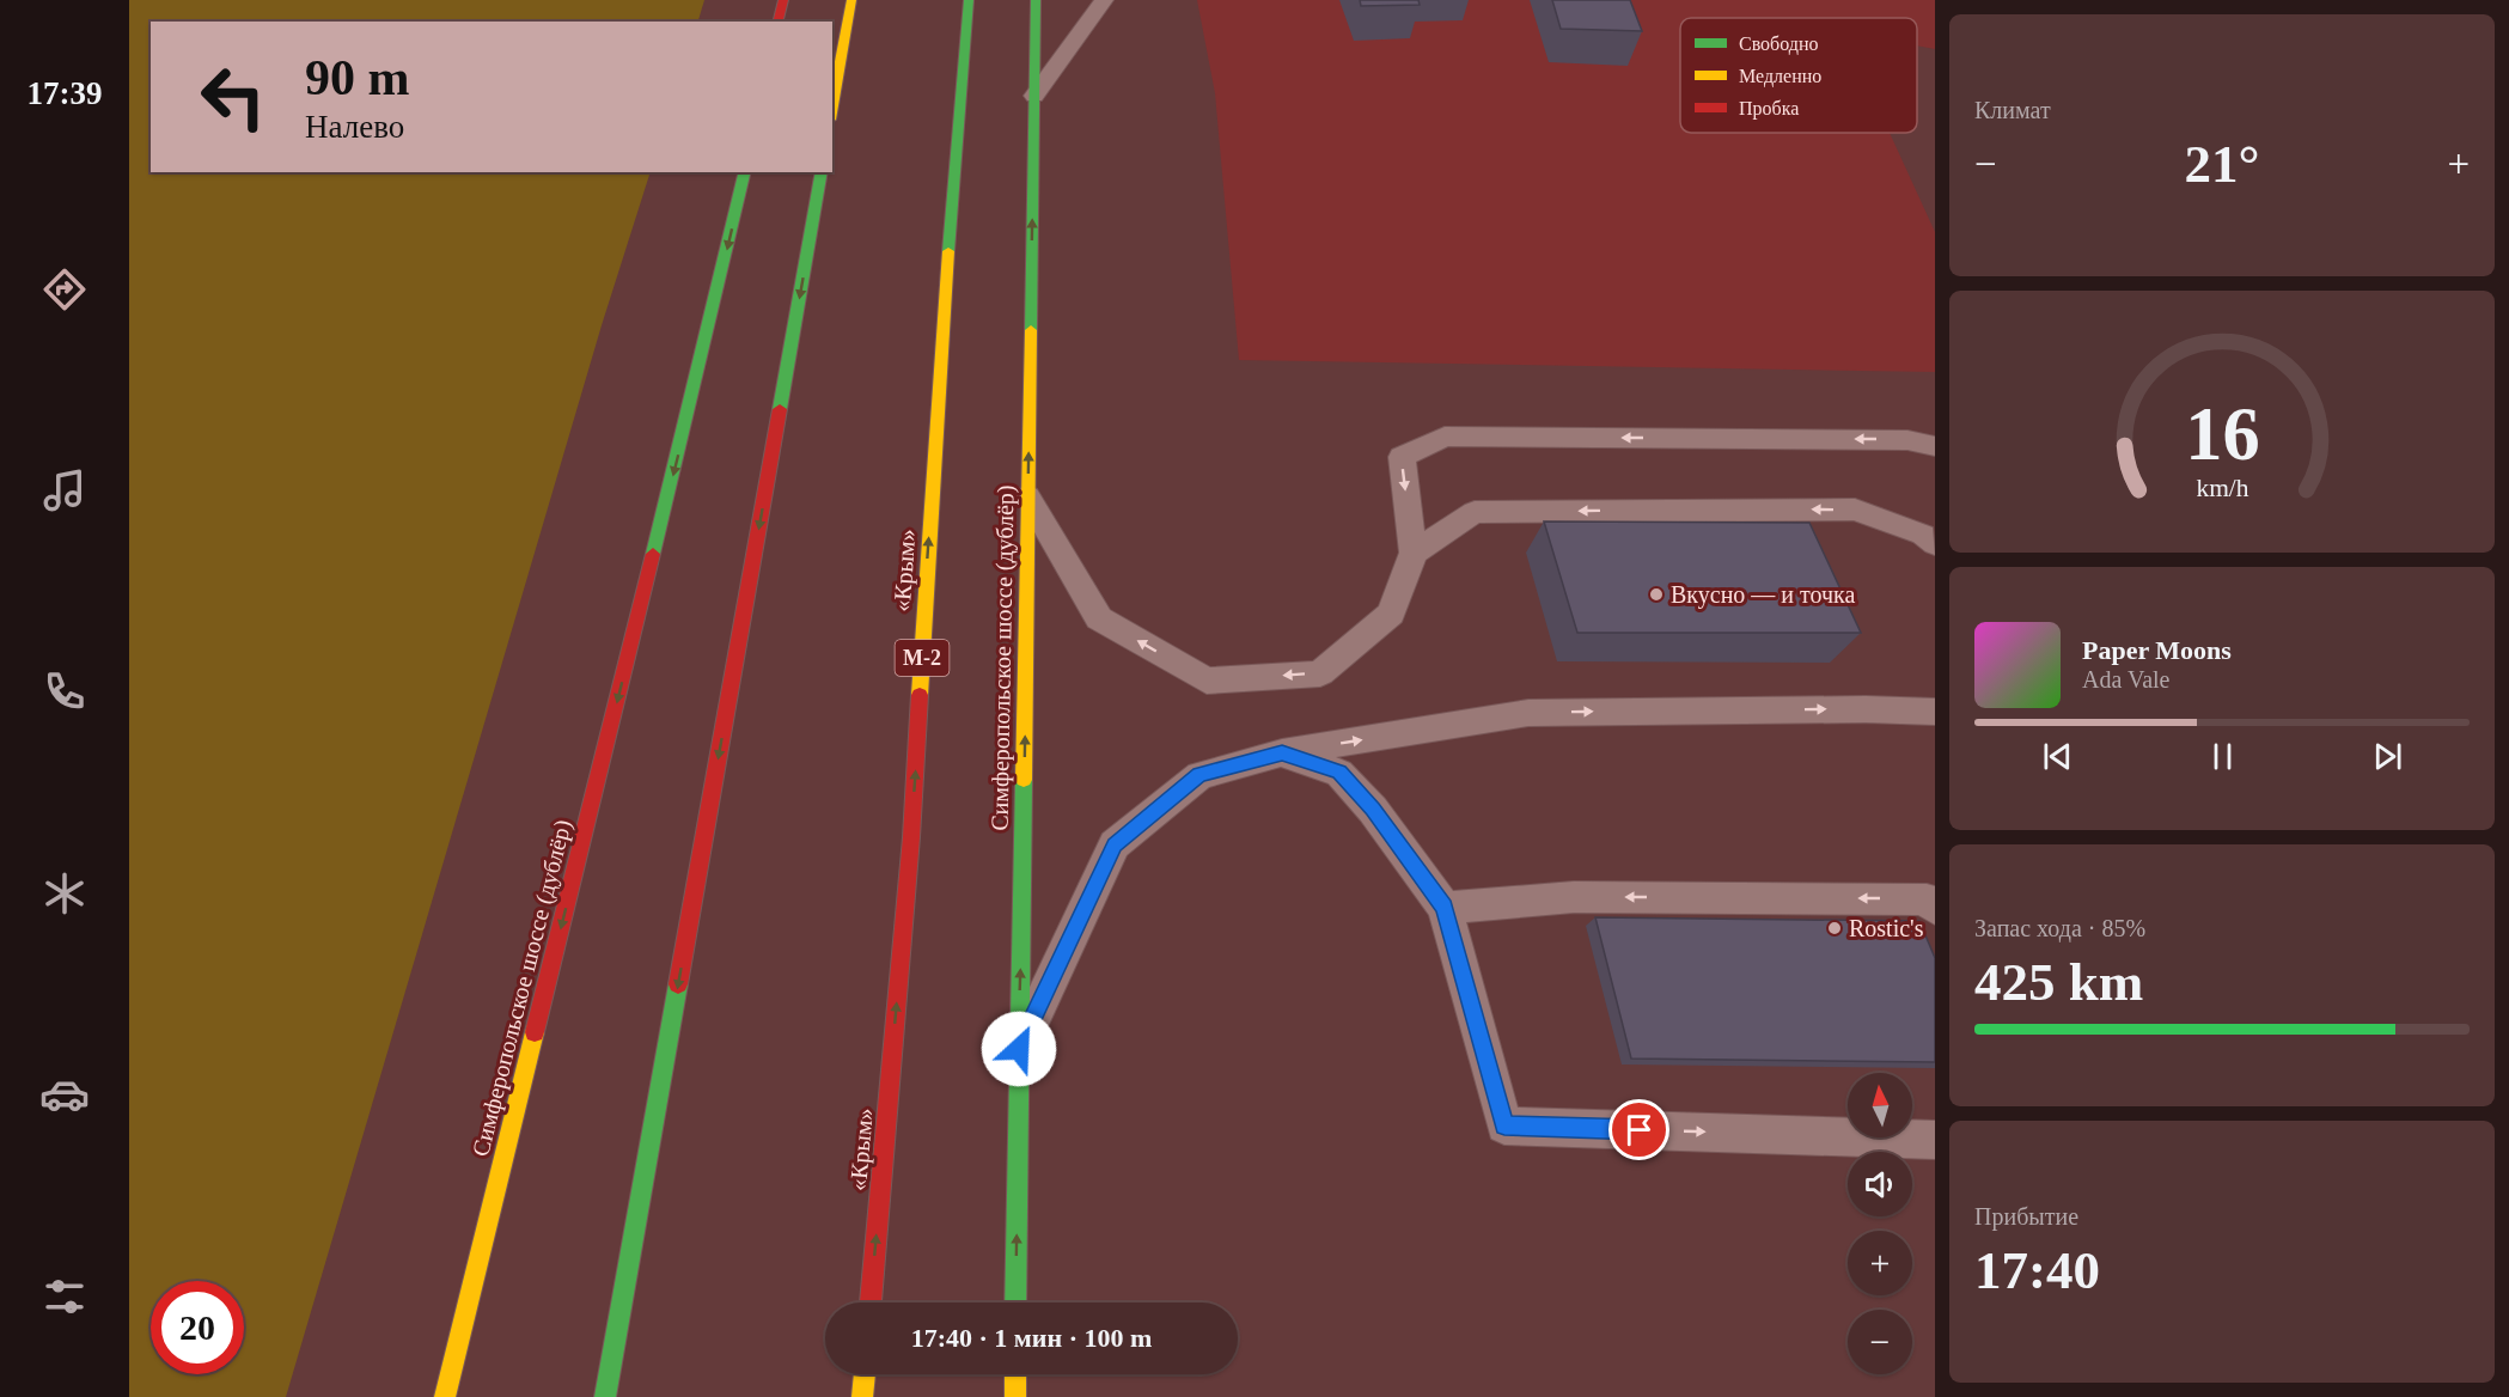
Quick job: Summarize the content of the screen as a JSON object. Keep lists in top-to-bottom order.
{
  "streets": {
    "main road": ["«Крым»", "М-2", "Симферопольское шоссе (дублёр)"]
  },
  "one_way": ["«Крым»"],
  "places": ["Вкусно — и точка", "Rostic's"],
  "legend": ["Свободно", "Медленно", "Пробка"],
  "north": "top",
  "page": {
    "tabs": "17:39",
    "tile": [
      "Климат",
      ["Запас хода · 85%", "425 km"],
      ["Прибытие", "17:40"]
    ],
    "turn": ["90 m", "Налево"],
    "heat": ["−", "21°", "+"],
    "song": ["Paper Moons", "Ada Vale"],
    "map_buttons": ["+", "−"],
    "limit": "20",
    "trip": "17:40 · 1 мин · 100 m",
    "gauge": ["16", "km/h"]
  }
}
